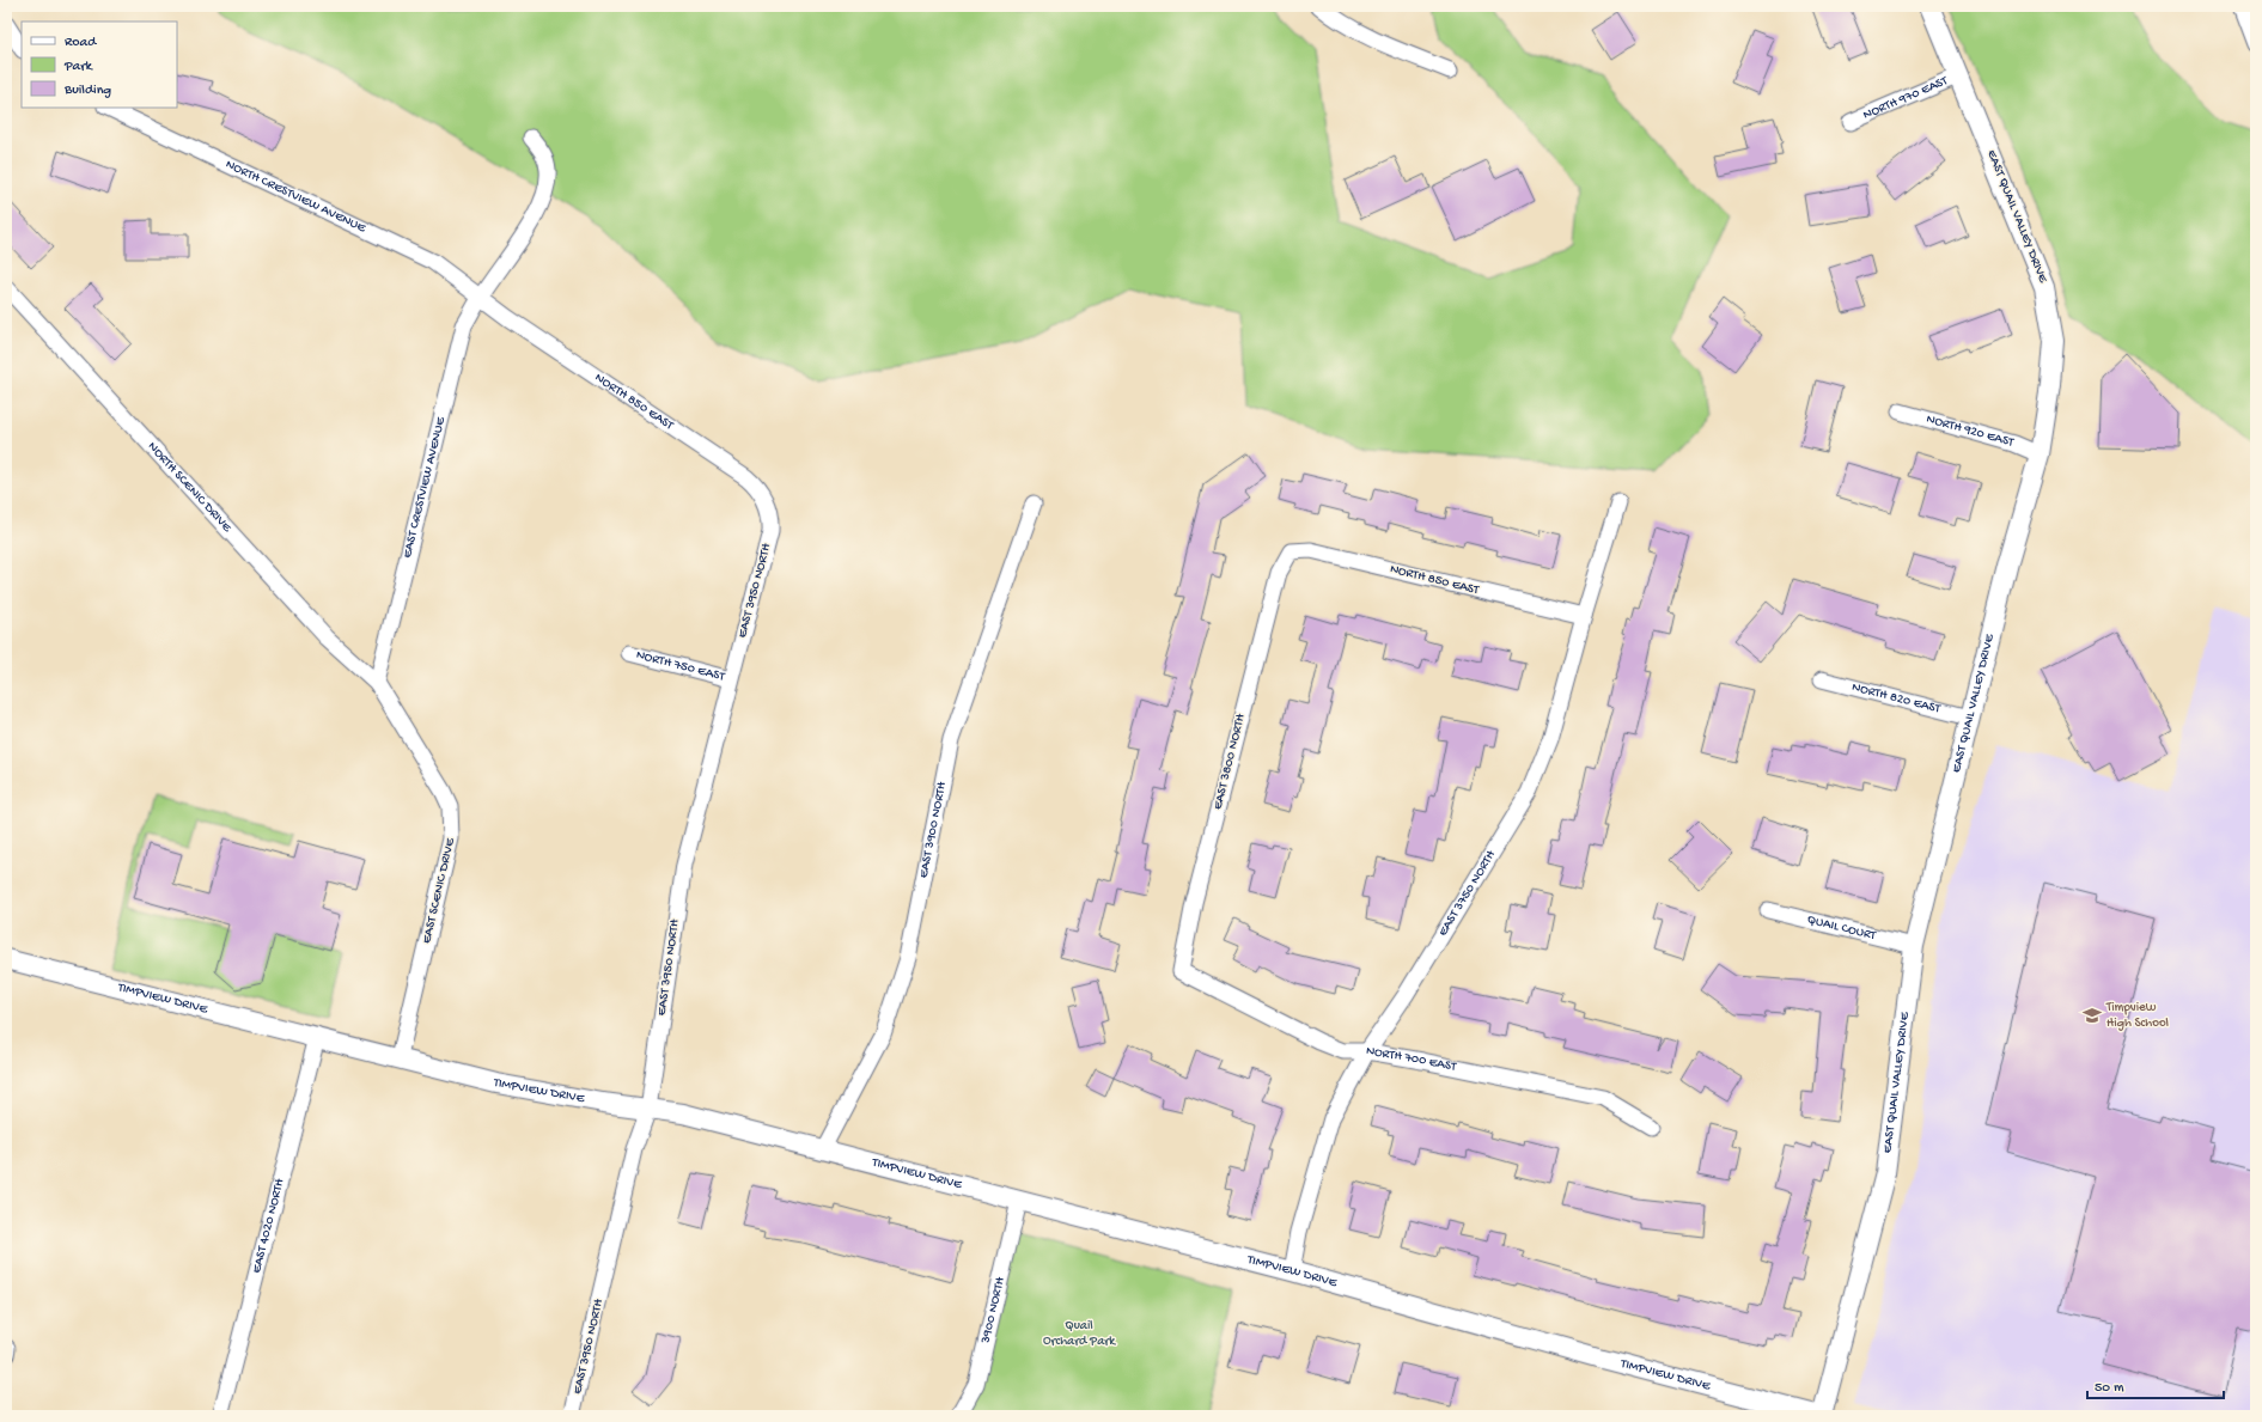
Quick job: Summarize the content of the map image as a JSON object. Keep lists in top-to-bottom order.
{
  "streets": {
    "street": [
      "NORTH 970 EAST",
      "NORTH CRESTVIEW AVENUE",
      "EAST QUAIL VALLEY DRIVE",
      "NORTH 850 EAST",
      "NORTH 920 EAST",
      "NORTH SCENIC DRIVE",
      "EAST CRESTVIEW AVENUE",
      "EAST 3950 NORTH",
      "NORTH 750 EAST",
      "NORTH 820 EAST",
      "EAST 3800 NORTH",
      "EAST 3900 NORTH",
      "EAST SCENIC DRIVE",
      "EAST 3750 NORTH",
      "QUAIL COURT",
      "TIMPVIEW DRIVE",
      "NORTH 700 EAST",
      "EAST 4020 NORTH",
      "3900 NORTH"
    ]
  },
  "crossings": [
    ["NORTH 970 EAST", "EAST QUAIL VALLEY DRIVE"],
    ["NORTH CRESTVIEW AVENUE", "NORTH 850 EAST"],
    ["NORTH CRESTVIEW AVENUE", "EAST CRESTVIEW AVENUE"],
    ["EAST QUAIL VALLEY DRIVE", "NORTH 920 EAST"],
    ["EAST QUAIL VALLEY DRIVE", "NORTH 820 EAST"],
    ["EAST QUAIL VALLEY DRIVE", "QUAIL COURT"],
    ["EAST QUAIL VALLEY DRIVE", "TIMPVIEW DRIVE"],
    ["NORTH 850 EAST", "EAST CRESTVIEW AVENUE"],
    ["NORTH 850 EAST", "EAST 3950 NORTH"],
    ["NORTH 850 EAST", "EAST 3800 NORTH"],
    ["NORTH 850 EAST", "EAST 3750 NORTH"],
    ["NORTH SCENIC DRIVE", "EAST CRESTVIEW AVENUE"],
    ["NORTH SCENIC DRIVE", "EAST SCENIC DRIVE"],
    ["EAST CRESTVIEW AVENUE", "EAST SCENIC DRIVE"],
    ["EAST 3950 NORTH", "NORTH 750 EAST"],
    ["EAST 3950 NORTH", "TIMPVIEW DRIVE"],
    ["EAST 3800 NORTH", "NORTH 700 EAST"],
    ["EAST 3900 NORTH", "TIMPVIEW DRIVE"],
    ["EAST SCENIC DRIVE", "TIMPVIEW DRIVE"],
    ["EAST 3750 NORTH", "TIMPVIEW DRIVE"],
    ["EAST 3750 NORTH", "NORTH 700 EAST"],
    ["TIMPVIEW DRIVE", "EAST 4020 NORTH"],
    ["TIMPVIEW DRIVE", "3900 NORTH"]
  ],
  "parks": ["Quail Orchard Park"],
  "places": {
    "school or university": ["Timpview High School"]
  },
  "legend": ["Road", "Park", "Building"],
  "scale_bar": "50 m"
}
